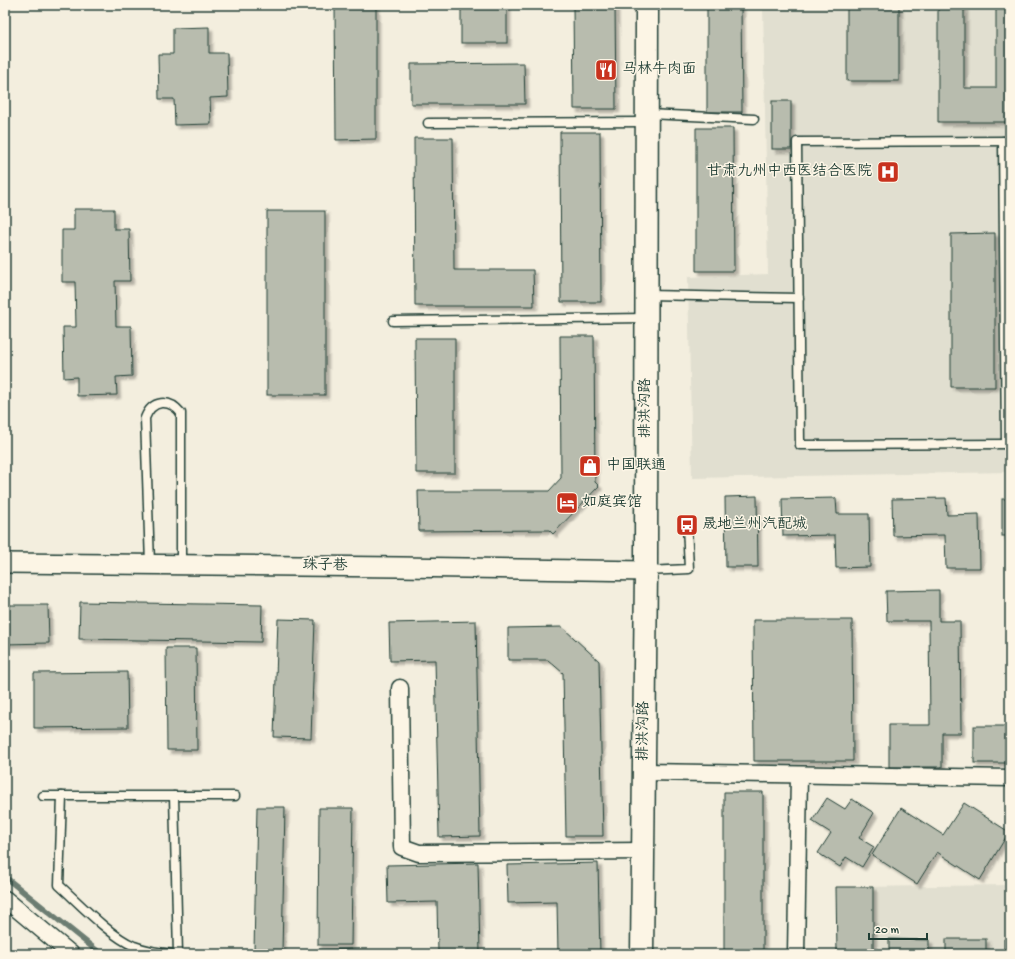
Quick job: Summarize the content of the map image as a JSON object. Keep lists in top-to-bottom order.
{
  "streets": {
    "main road": ["排洪沟路"],
    "street": ["珠子巷"]
  },
  "crossings": [
    ["排洪沟路", "珠子巷"]
  ],
  "places": {
    "restaurant": ["马林牛肉面"],
    "hospital": ["甘肃九州中西医结合医院"],
    "shop": ["中国联通"],
    "hotel": ["如庭宾馆"],
    "bus stop": ["晟地兰州汽配城"]
  },
  "scale_bar": "20 m"
}
